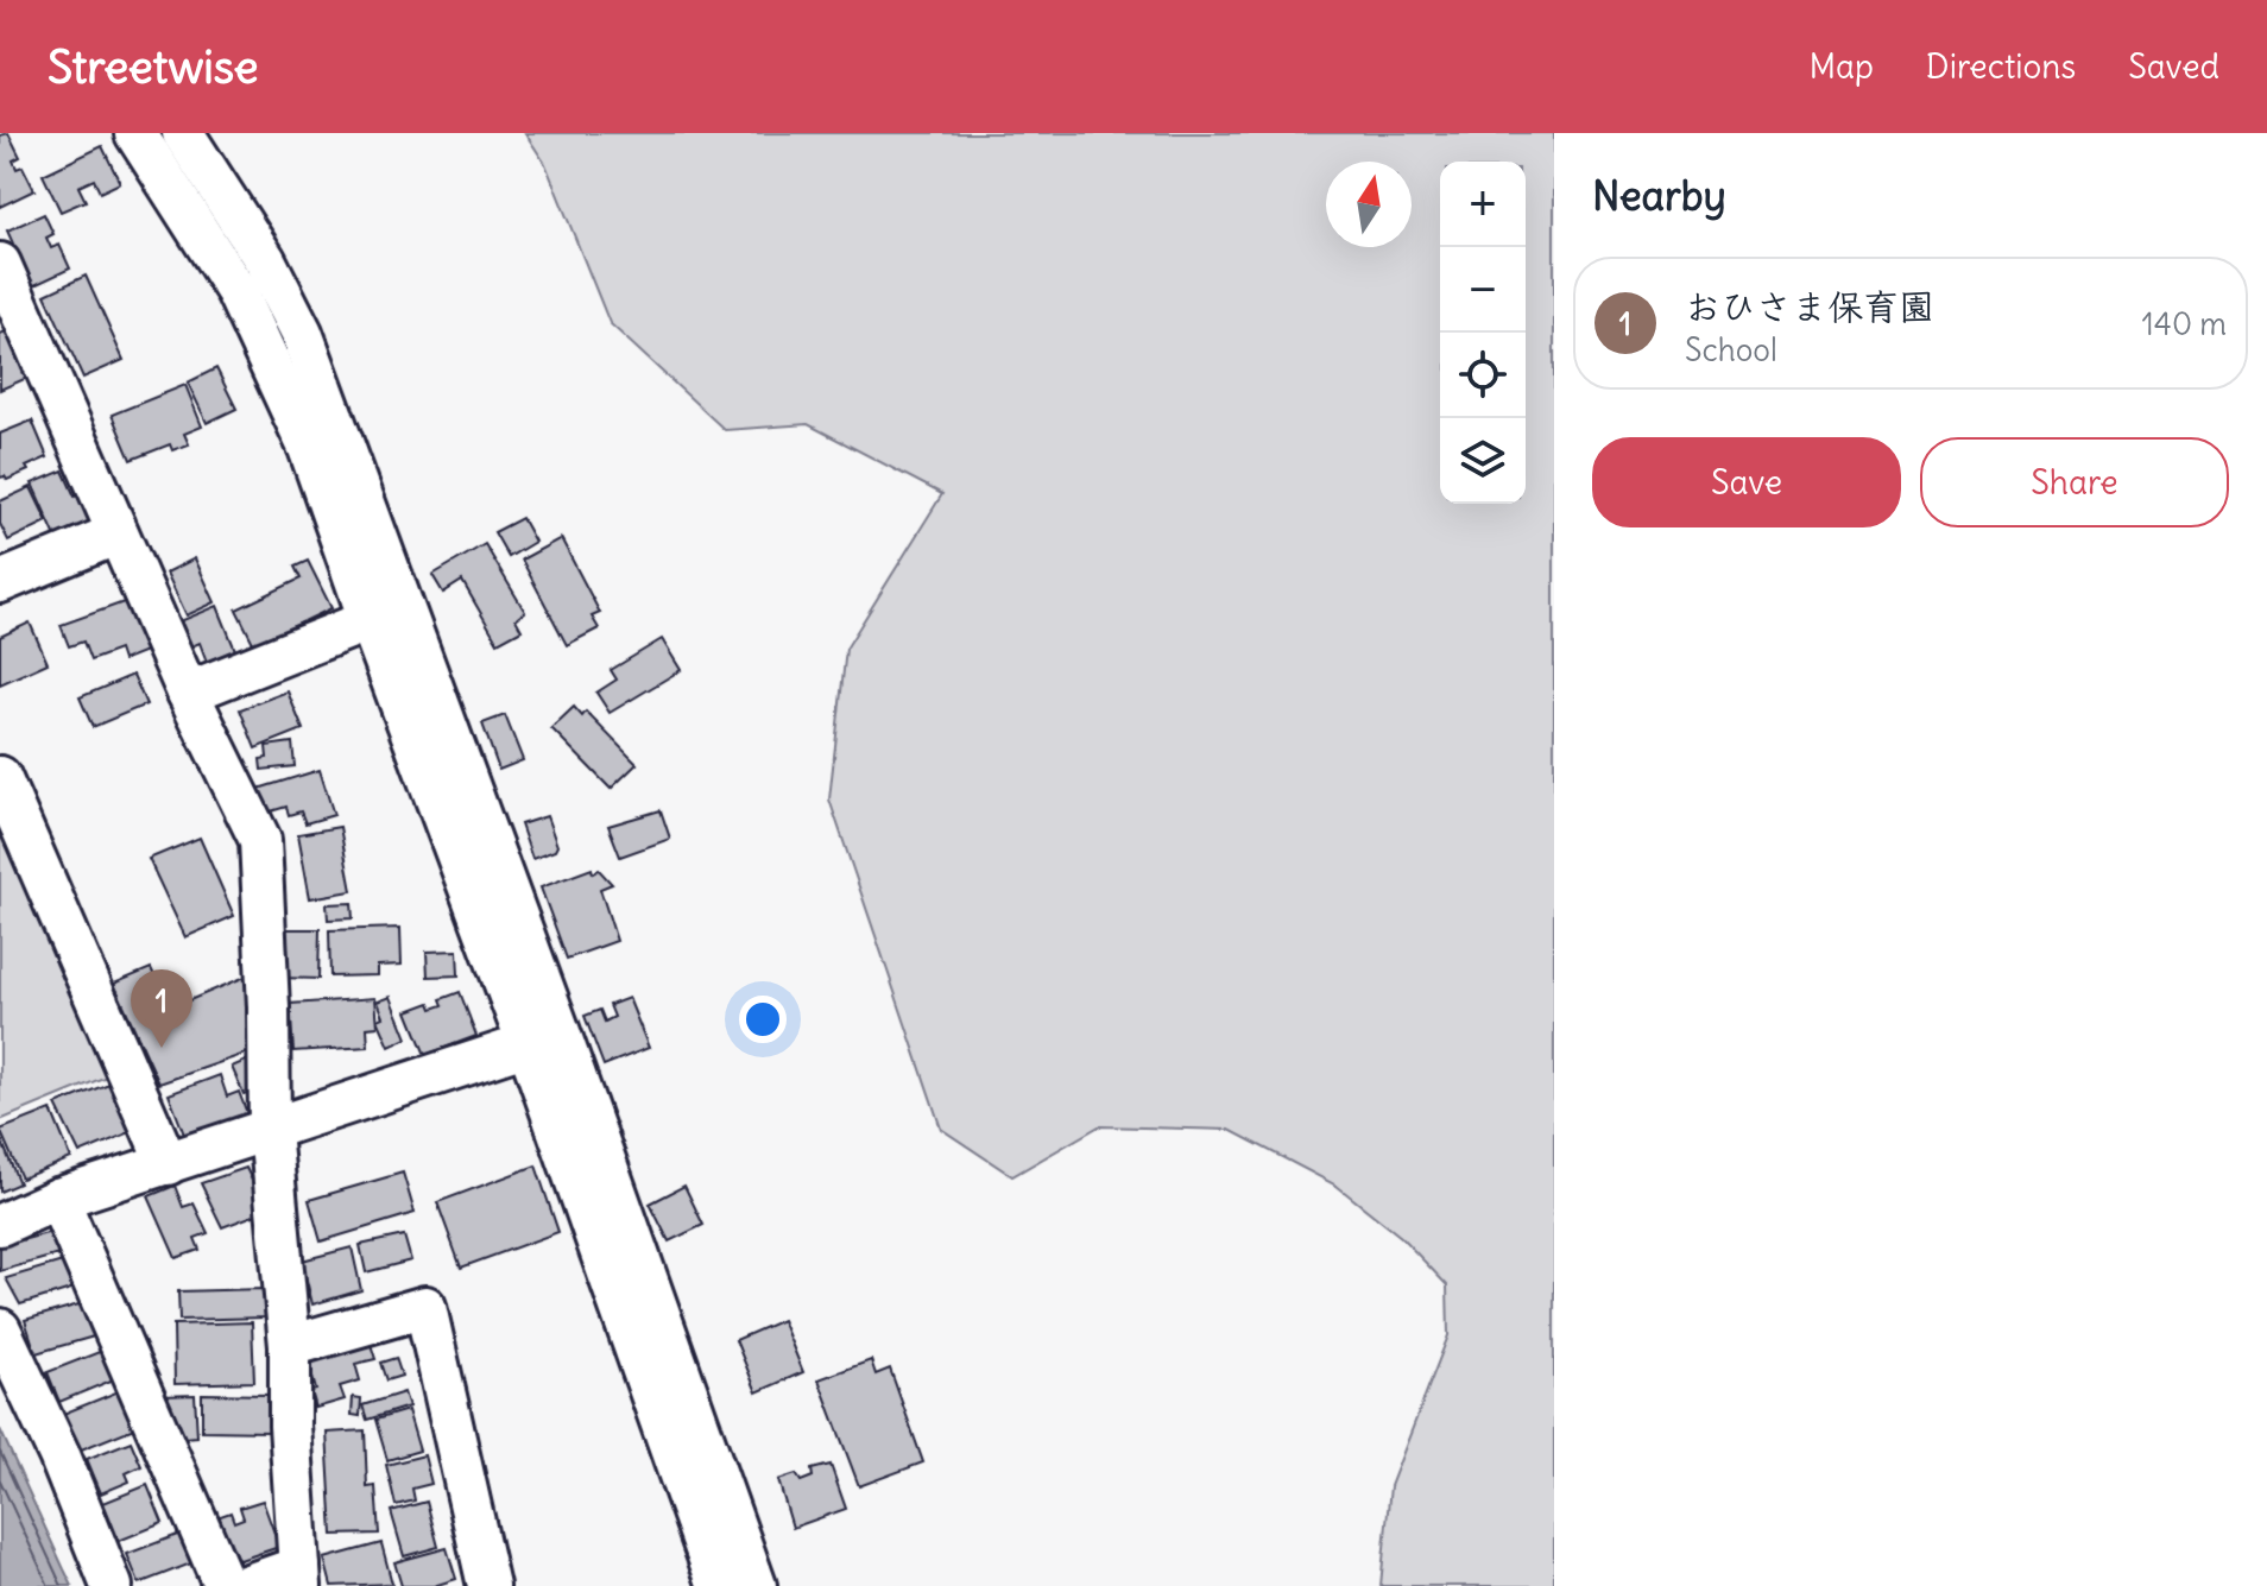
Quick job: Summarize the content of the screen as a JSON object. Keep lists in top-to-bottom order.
{
  "north": "top",
  "page": {
    "header": "Streetwise",
    "nav": ["Map", "Directions", "Saved"],
    "heading": "Nearby",
    "map_buttons": ["+", "−"],
    "list": [
      {
        "mark": "1",
        "name": "おひさま保育園",
        "note": "School",
        "value": "140 m"
      }
    ],
    "buttons": ["Save", "Share"],
    "pins": "1"
  }
}
